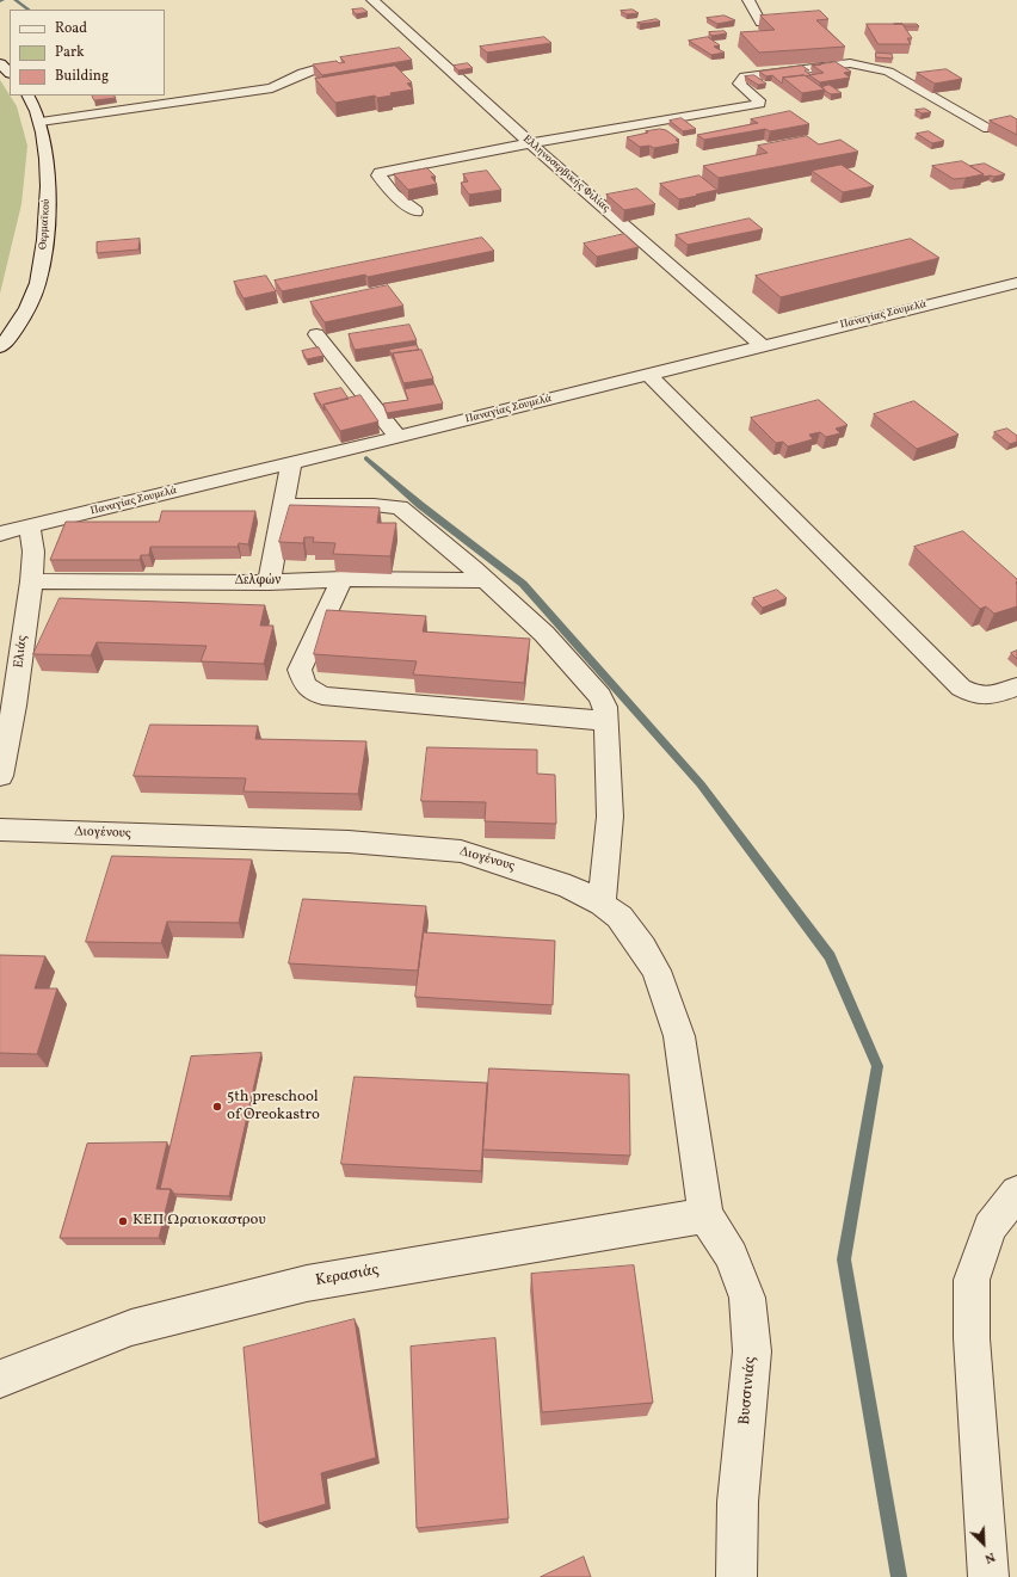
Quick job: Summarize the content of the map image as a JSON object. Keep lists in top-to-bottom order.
{
  "streets": {
    "street": [
      "Ελληνοσερβικής Φιλίας",
      "Θερμαϊκού",
      "Παναγίας Σουμελά",
      "Δελφών",
      "Ελιάς",
      "Διογένους",
      "Κερασιάς",
      "Βυσσινιάς"
    ]
  },
  "crossings": [
    ["Ελληνοσερβικής Φιλίας", "Παναγίας Σουμελά"],
    ["Παναγίας Σουμελά", "Ελιάς"],
    ["Δελφών", "Ελιάς"],
    ["Διογένους", "Κερασιάς"],
    ["Διογένους", "Βυσσινιάς"],
    ["Κερασιάς", "Βυσσινιάς"]
  ],
  "places": ["5th preschool of Oreokastro", "ΚΕΠ Ωραιοκαστρου"],
  "legend": ["Road", "Park", "Building"],
  "north": "bottom right"
}
